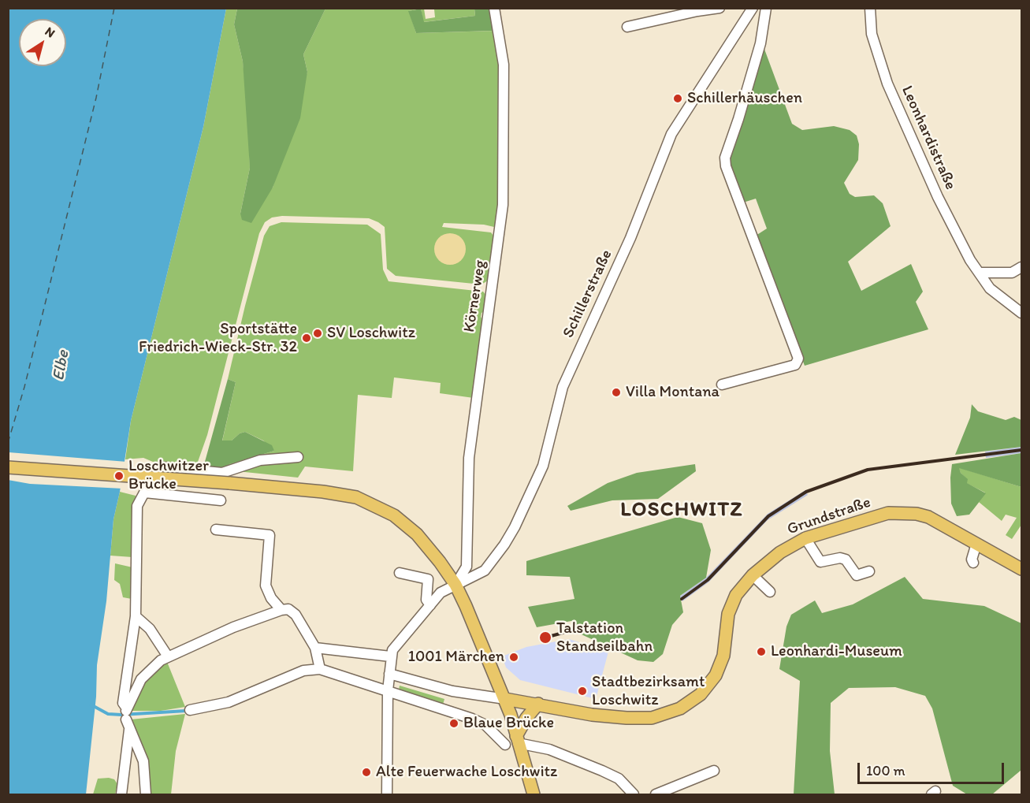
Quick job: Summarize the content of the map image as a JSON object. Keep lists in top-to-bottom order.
{
  "streets": {
    "main road": ["Grundstraße"],
    "street": ["Leonhardistraße", "Schillerstraße", "Körnerweg"]
  },
  "crossings": [
    ["Schillerstraße", "Körnerweg"]
  ],
  "districts": ["LOSCHWITZ"],
  "water": ["Elbe"],
  "places": [
    "Schillerhäuschen",
    "SV Loschwitz",
    "Sportstätte Friedrich-Wieck-Str. 32",
    "Villa Montana",
    "Loschwitzer Brücke",
    "Talstation Standseilbahn",
    "Leonhardi-Museum",
    "1001 Märchen",
    "Stadtbezirksamt Loschwitz",
    "Blaue Brücke",
    "Alte Feuerwache Loschwitz"
  ],
  "scale_bar": "100 m",
  "north": "top right"
}
